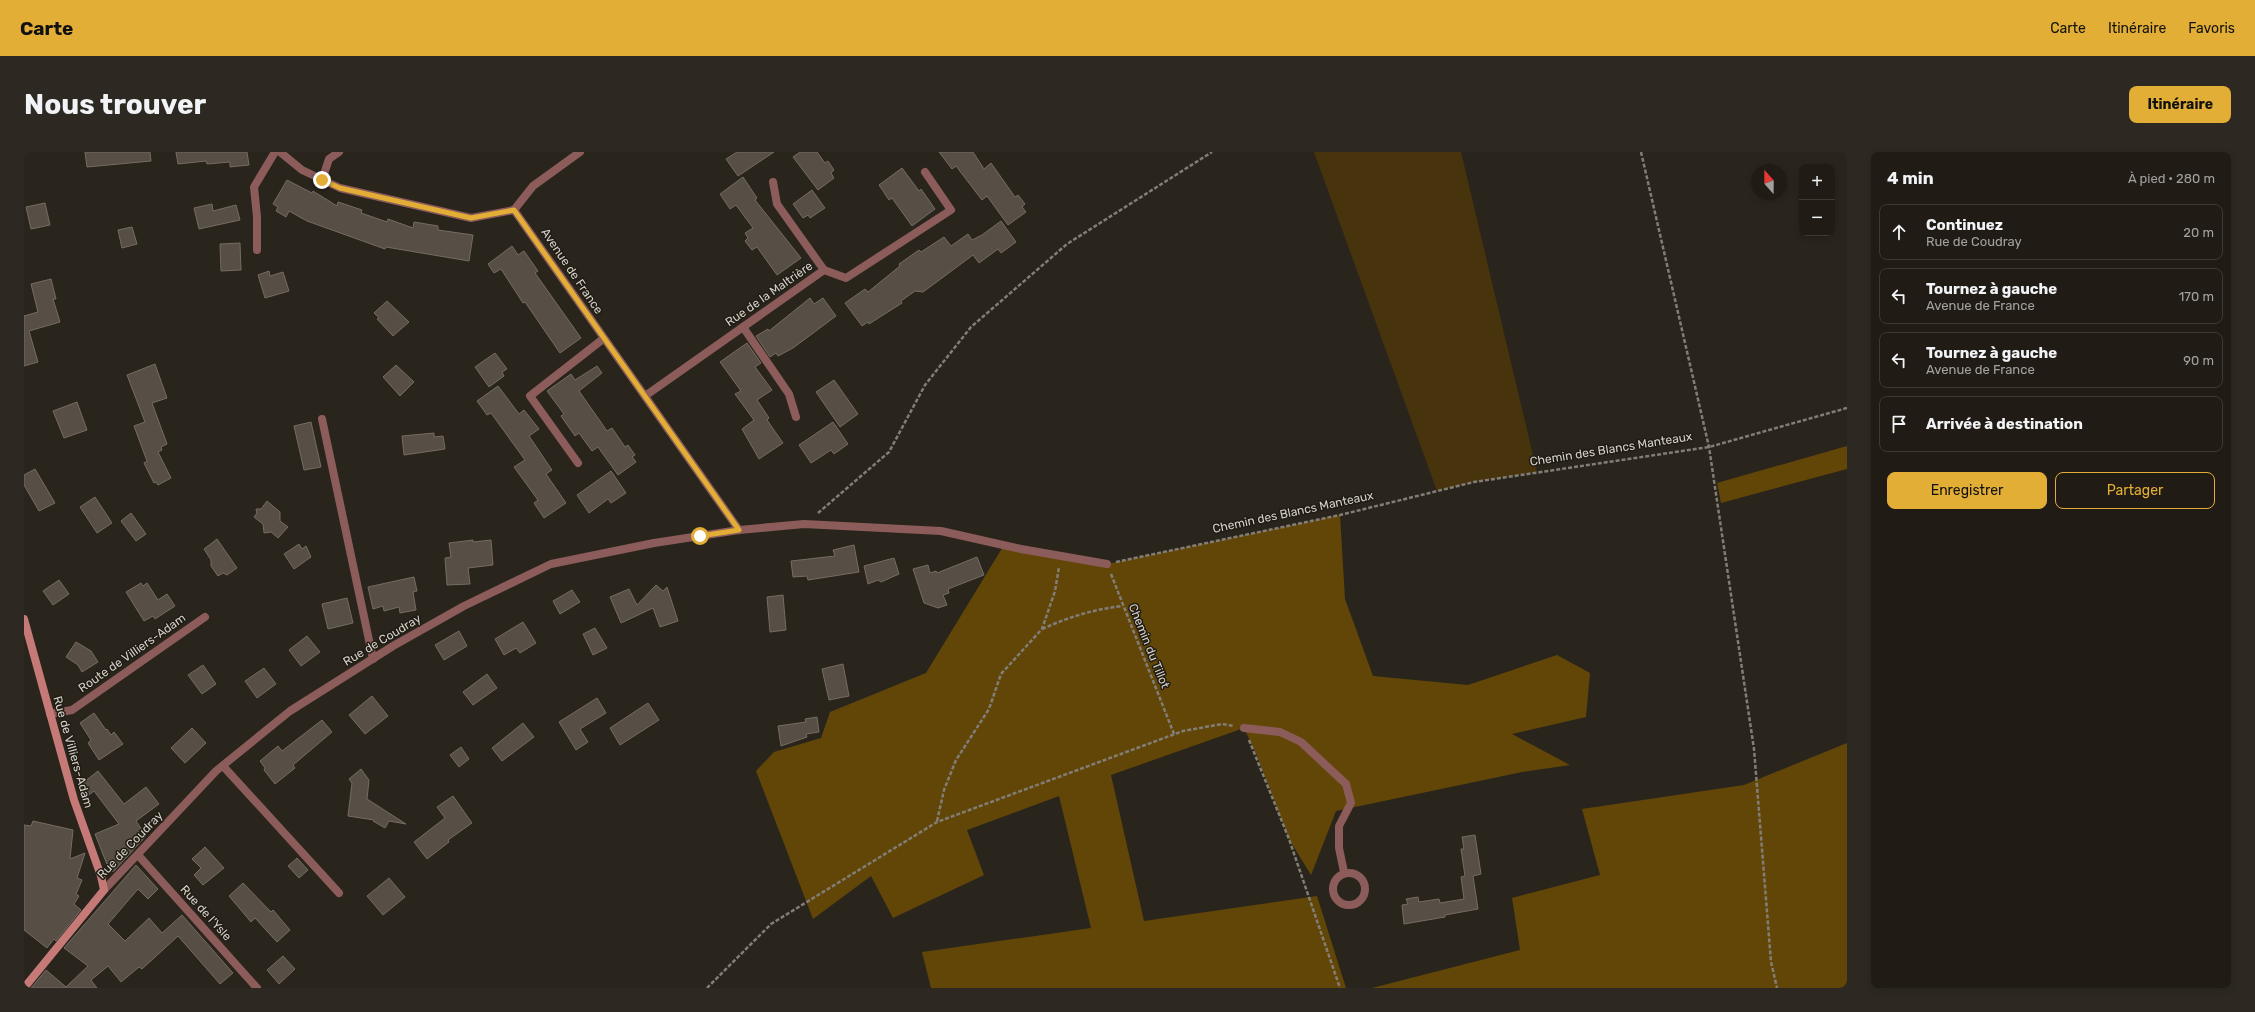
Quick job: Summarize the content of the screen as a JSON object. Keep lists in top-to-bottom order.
{
  "streets": {
    "street": [
      "Avenue de France",
      "Rue de la Maltrière",
      "Rue de Coudray",
      "Route de Villiers-Adam",
      "Rue de Villiers-Adam",
      "Rue de l'Ysle"
    ],
    "path": ["Chemin des Blancs Manteaux", "Chemin du Tillot"]
  },
  "crossings": [
    ["Avenue de France", "Rue de la Maltrière"],
    ["Avenue de France", "Rue de Coudray"],
    ["Chemin des Blancs Manteaux", "Chemin du Tillot"],
    ["Rue de Coudray", "Rue de Villiers-Adam"],
    ["Rue de Coudray", "Rue de l'Ysle"],
    ["Route de Villiers-Adam", "Rue de Villiers-Adam"]
  ],
  "north": "top",
  "page": {
    "header": "Carte",
    "nav": ["Carte", "Itinéraire", "Favoris"],
    "buttons": [
      "Itinéraire",
      ["Enregistrer", "Partager"]
    ],
    "title": "Nous trouver",
    "heading": ["4 min", "À pied · 280 m"],
    "map_buttons": ["+", "−"],
    "list": [
      ["Continuez", "Rue de Coudray", "20 m"],
      ["Tournez à gauche", "Avenue de France", "170 m"],
      ["Tournez à gauche", "Avenue de France", "90 m"],
      "Arrivée à destination"
    ]
  }
}
